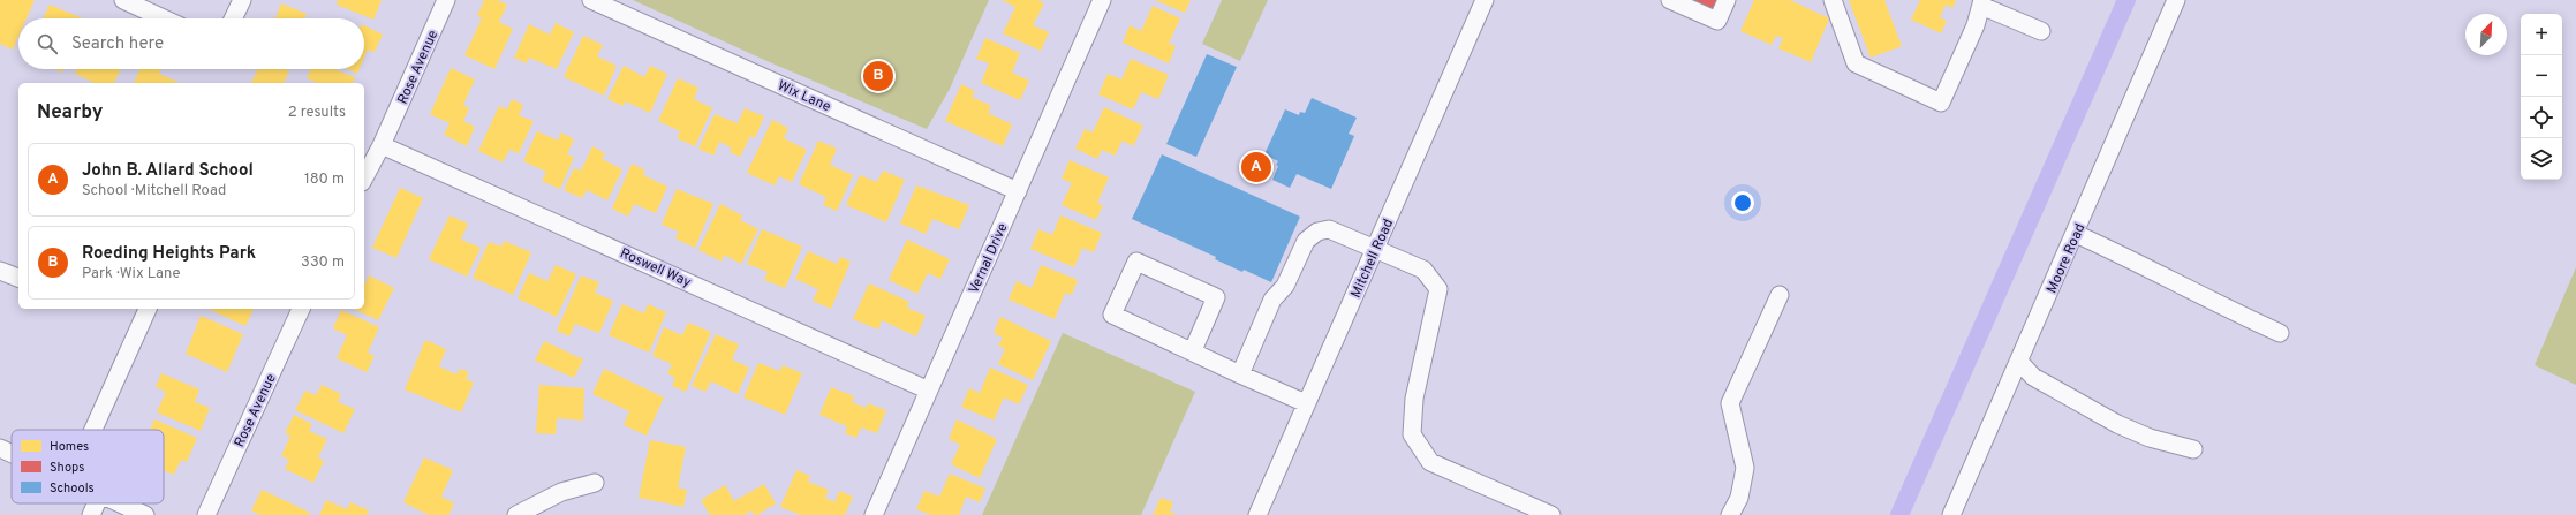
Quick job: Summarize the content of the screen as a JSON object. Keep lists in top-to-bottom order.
{
  "streets": {
    "street": [
      "Rose Avenue",
      "Wix Lane",
      "Vernal Drive",
      "Mitchell Road",
      "Moore Road",
      "Roswell Way"
    ]
  },
  "crossings": [
    ["Rose Avenue", "Roswell Way"],
    ["Wix Lane", "Vernal Drive"],
    ["Vernal Drive", "Roswell Way"]
  ],
  "legend": ["Homes", "Shops", "Schools"],
  "north": "top right",
  "page": {
    "map_buttons": ["+", "−"],
    "search": "Search here",
    "pins": ["B", "A"],
    "heading": ["Nearby", "2 results"],
    "list": [
      {
        "mark": "A",
        "name": "John B. Allard School",
        "note": "School · Mitchell Road",
        "value": "180 m"
      },
      {
        "mark": "B",
        "name": "Roeding Heights Park",
        "note": "Park · Wix Lane",
        "value": "330 m"
      }
    ]
  }
}
